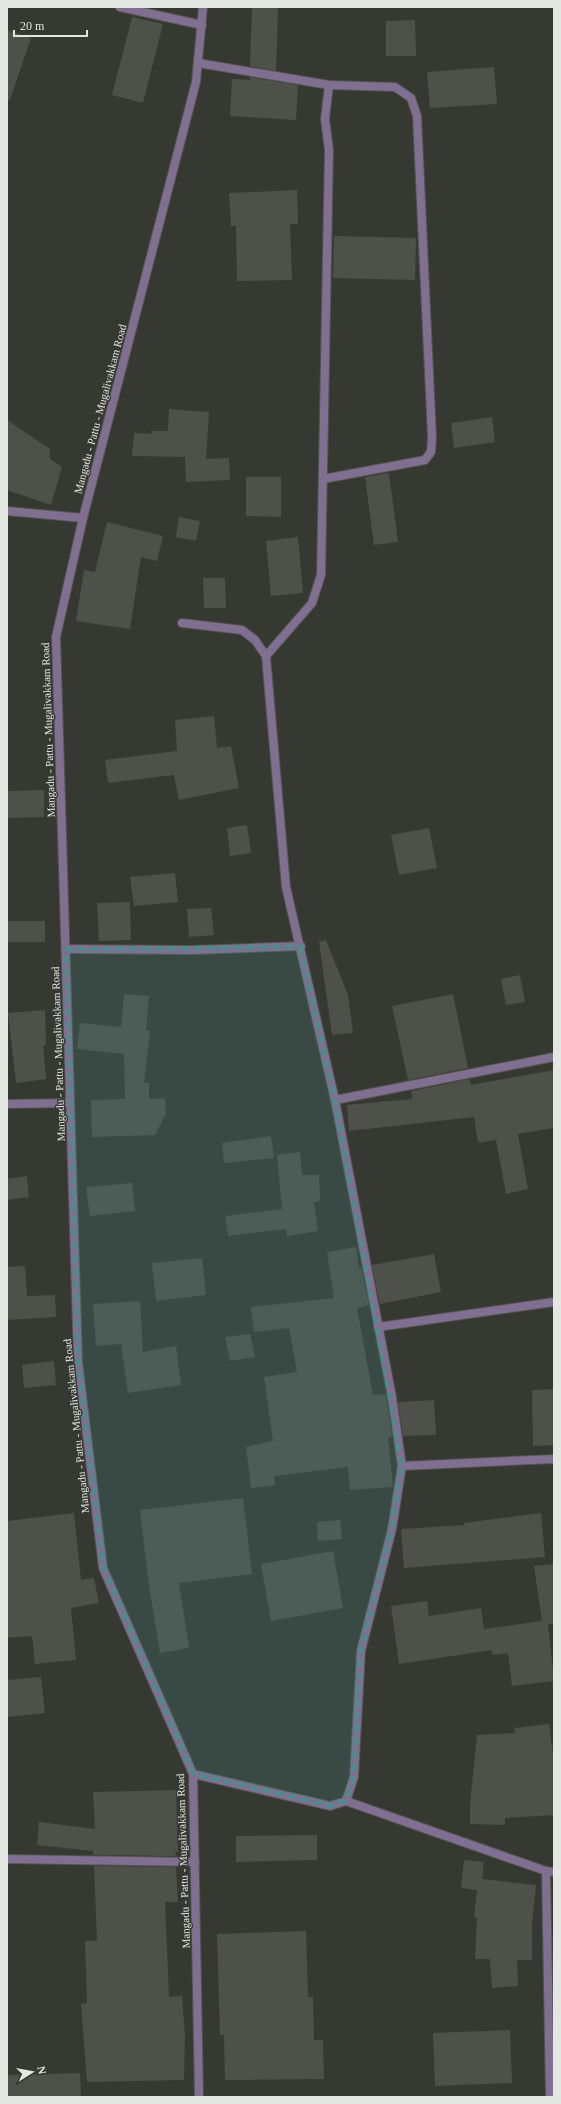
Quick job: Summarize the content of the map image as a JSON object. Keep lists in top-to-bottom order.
{
  "streets": {
    "street": ["Mangadu - Pattu - Mugalivakkam Road"]
  },
  "scale_bar": "20 m",
  "north": "right"
}
